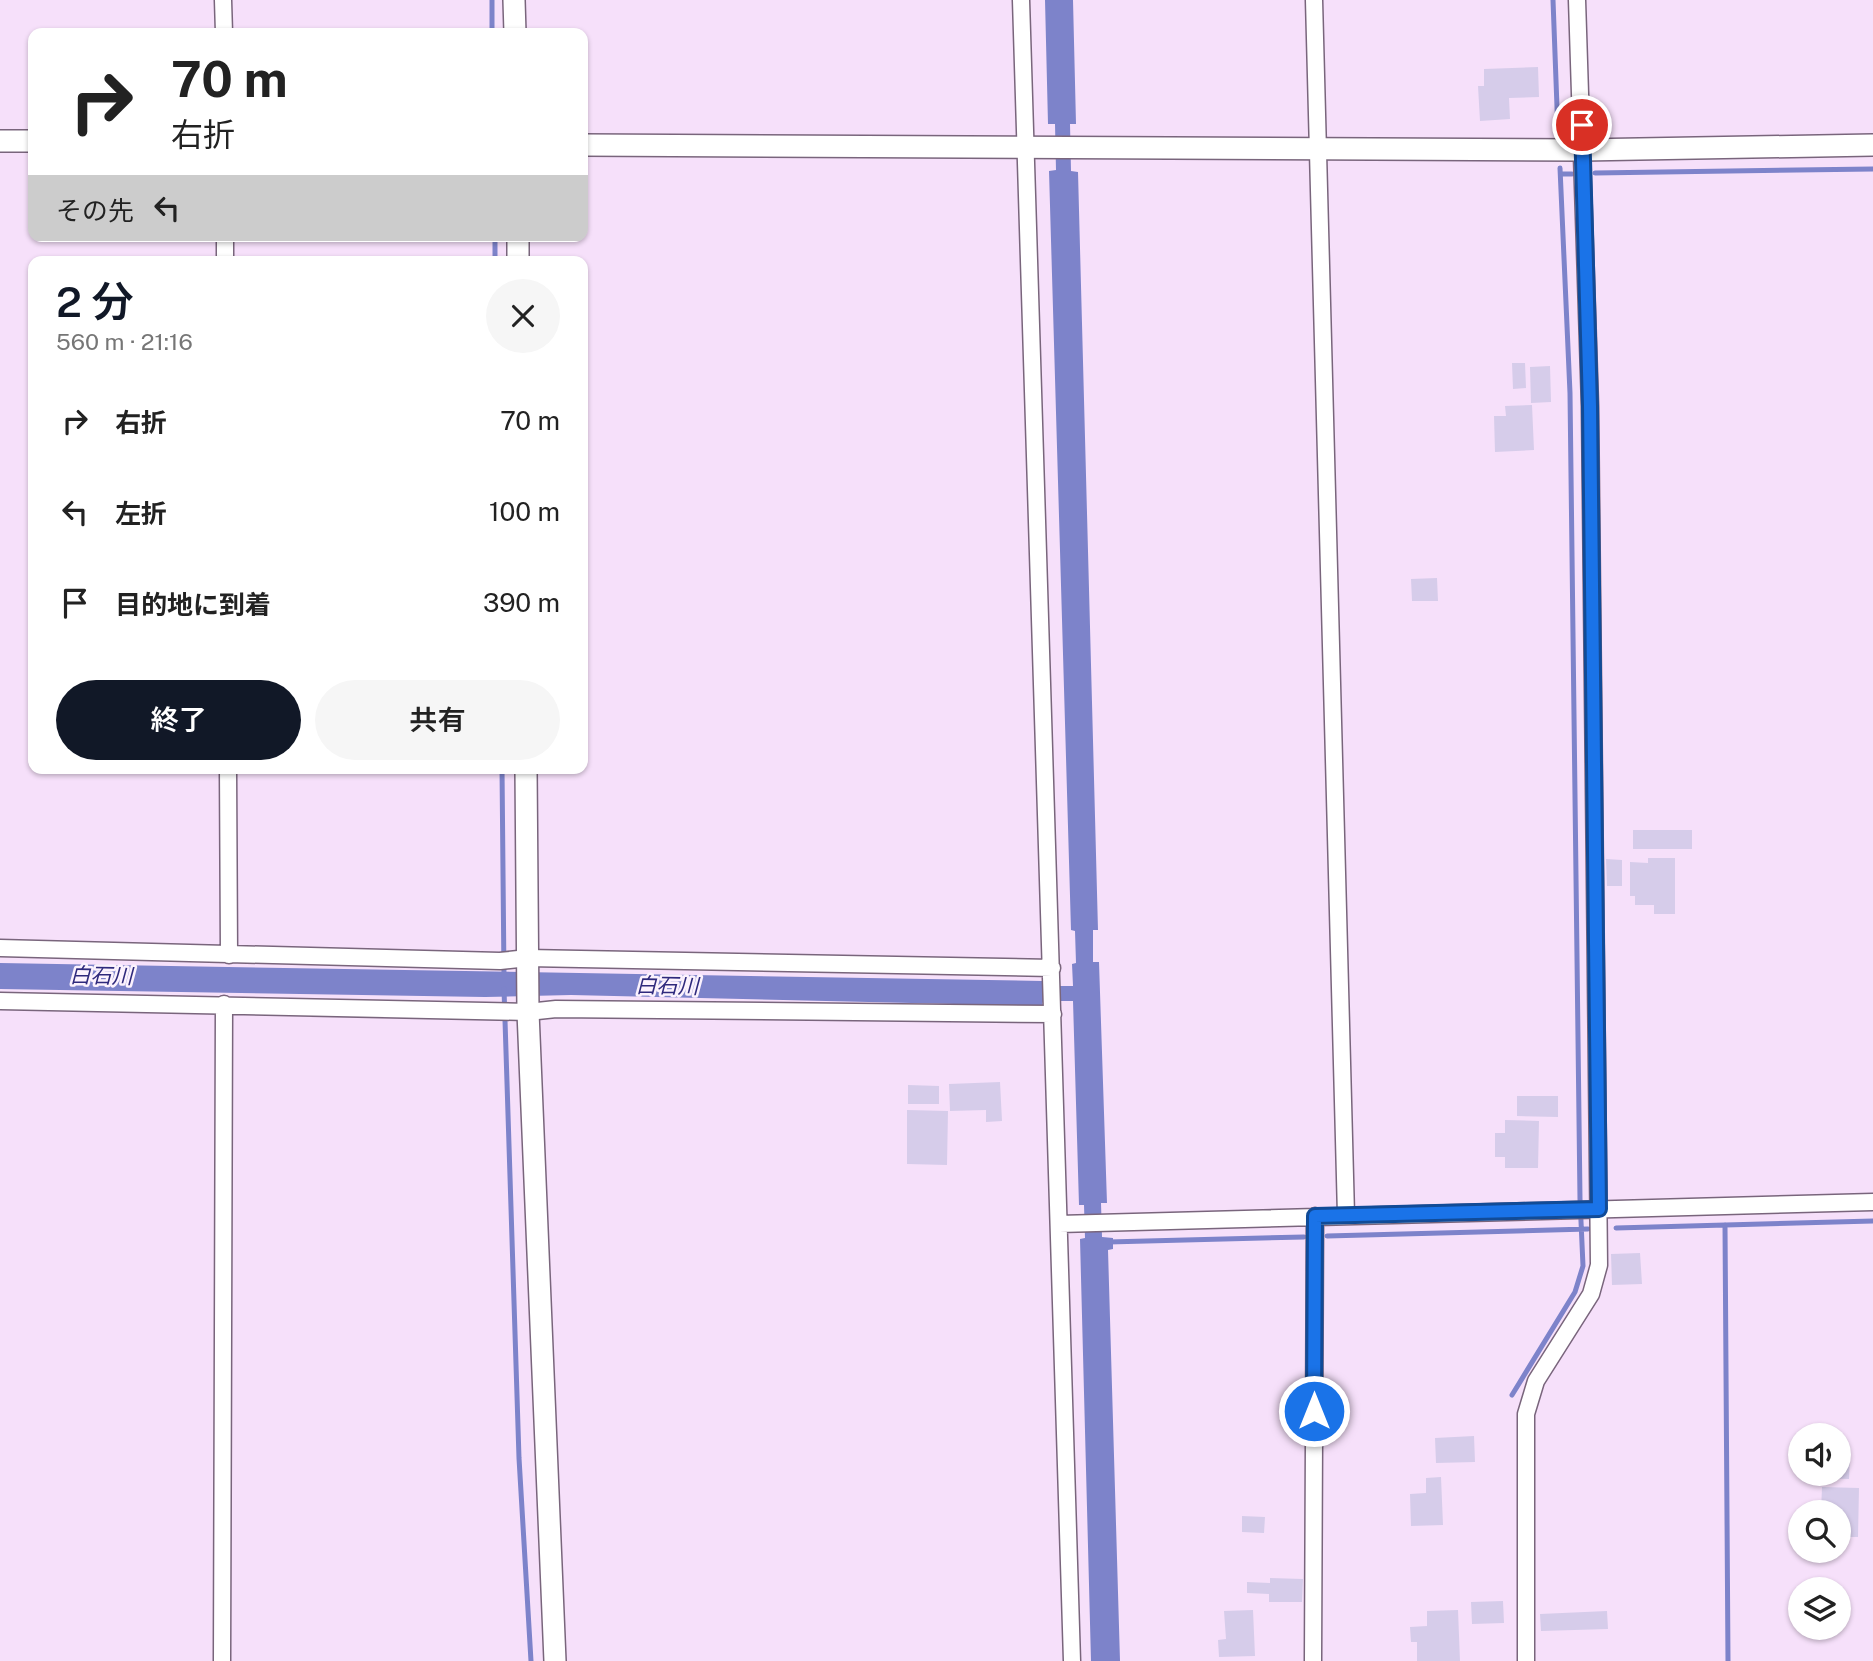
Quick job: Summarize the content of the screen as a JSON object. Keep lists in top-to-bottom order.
{
  "water": ["白石川"],
  "page": {
    "turn": ["70 m", "右折"],
    "then": "その先",
    "heading": ["2 分", "560 m · 21:16"],
    "list": [
      {
        "name": "右折",
        "value": "70 m"
      },
      {
        "name": "左折",
        "value": "100 m"
      },
      {
        "name": "目的地に到着",
        "value": "390 m"
      }
    ],
    "buttons": ["終了", "共有"]
  }
}
